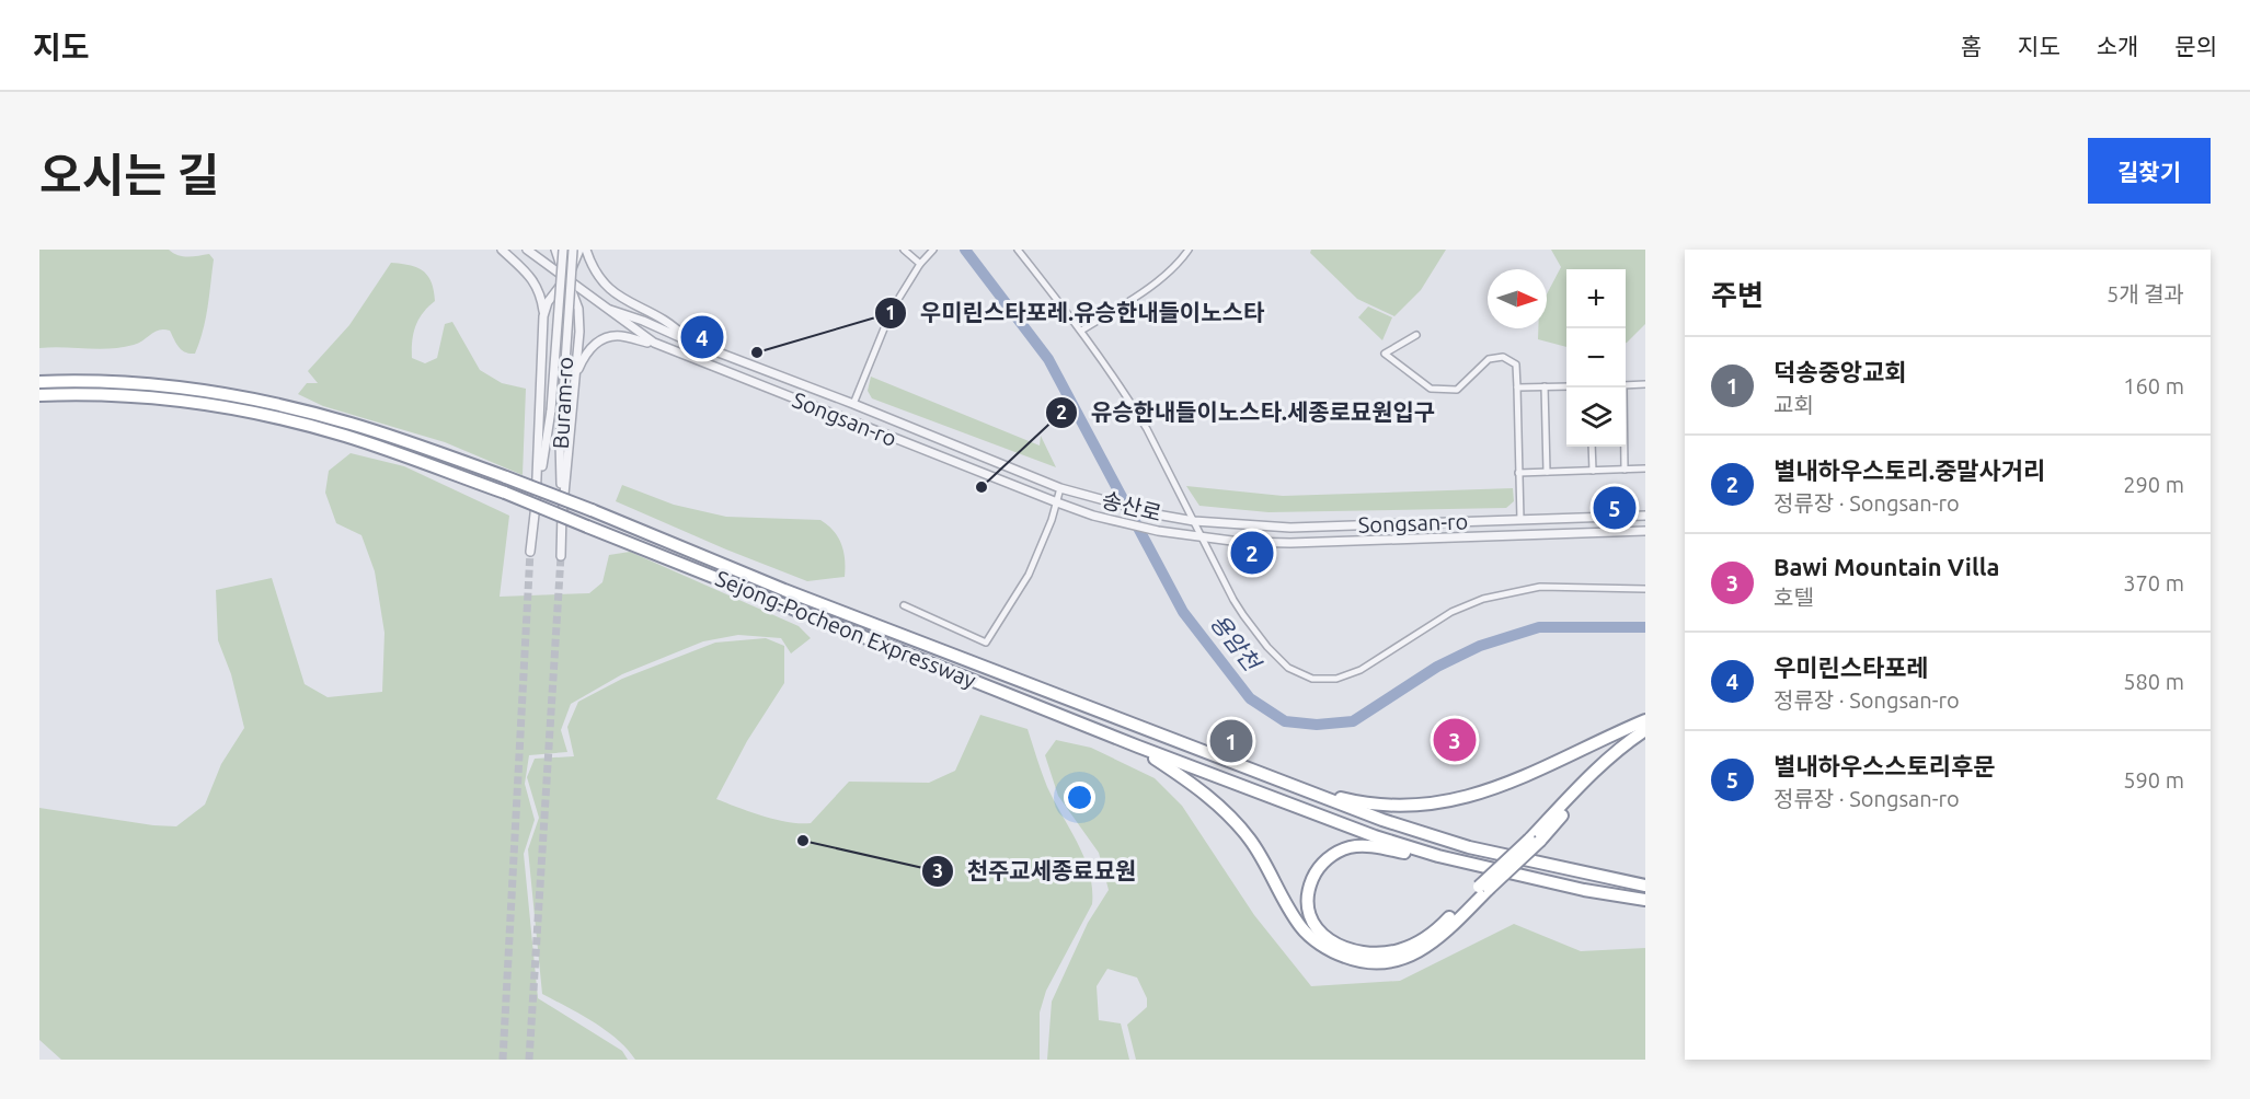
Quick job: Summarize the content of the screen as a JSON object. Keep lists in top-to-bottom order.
{
  "streets": {
    "highway": ["Sejong-Pocheon Expressway"],
    "street": ["Buram-ro", "Songsan-ro", "송산로"]
  },
  "crossings": [
    ["Songsan-ro", "송산로"]
  ],
  "water": ["용암천"],
  "places": ["우미린스타포레.유승한내들이노스타", "유승한내들이노스타.세종로묘원입구", "천주교세종료묘원"],
  "north": "right",
  "page": {
    "header": "지도",
    "nav": [
      "홈",
      "지도",
      "소개",
      "문의"
    ],
    "title": "오시는 길",
    "buttons": "길찾기",
    "heading": ["주변", "5개 결과"],
    "map_buttons": ["+", "−"],
    "pins": [
      "4",
      "5",
      "2",
      "3",
      "1"
    ],
    "list": [
      {
        "mark": "1",
        "name": "덕송중앙교회",
        "note": "교회",
        "value": "160 m"
      },
      {
        "mark": "2",
        "name": "별내하우스토리.중말사거리",
        "note": "정류장 · Songsan-ro",
        "value": "290 m"
      },
      {
        "mark": "3",
        "name": "Bawi Mountain Villa",
        "note": "호텔",
        "value": "370 m"
      },
      {
        "mark": "4",
        "name": "우미린스타포레",
        "note": "정류장 · Songsan-ro",
        "value": "580 m"
      },
      {
        "mark": "5",
        "name": "별내하우스스토리후문",
        "note": "정류장 · Songsan-ro",
        "value": "590 m"
      }
    ]
  }
}
